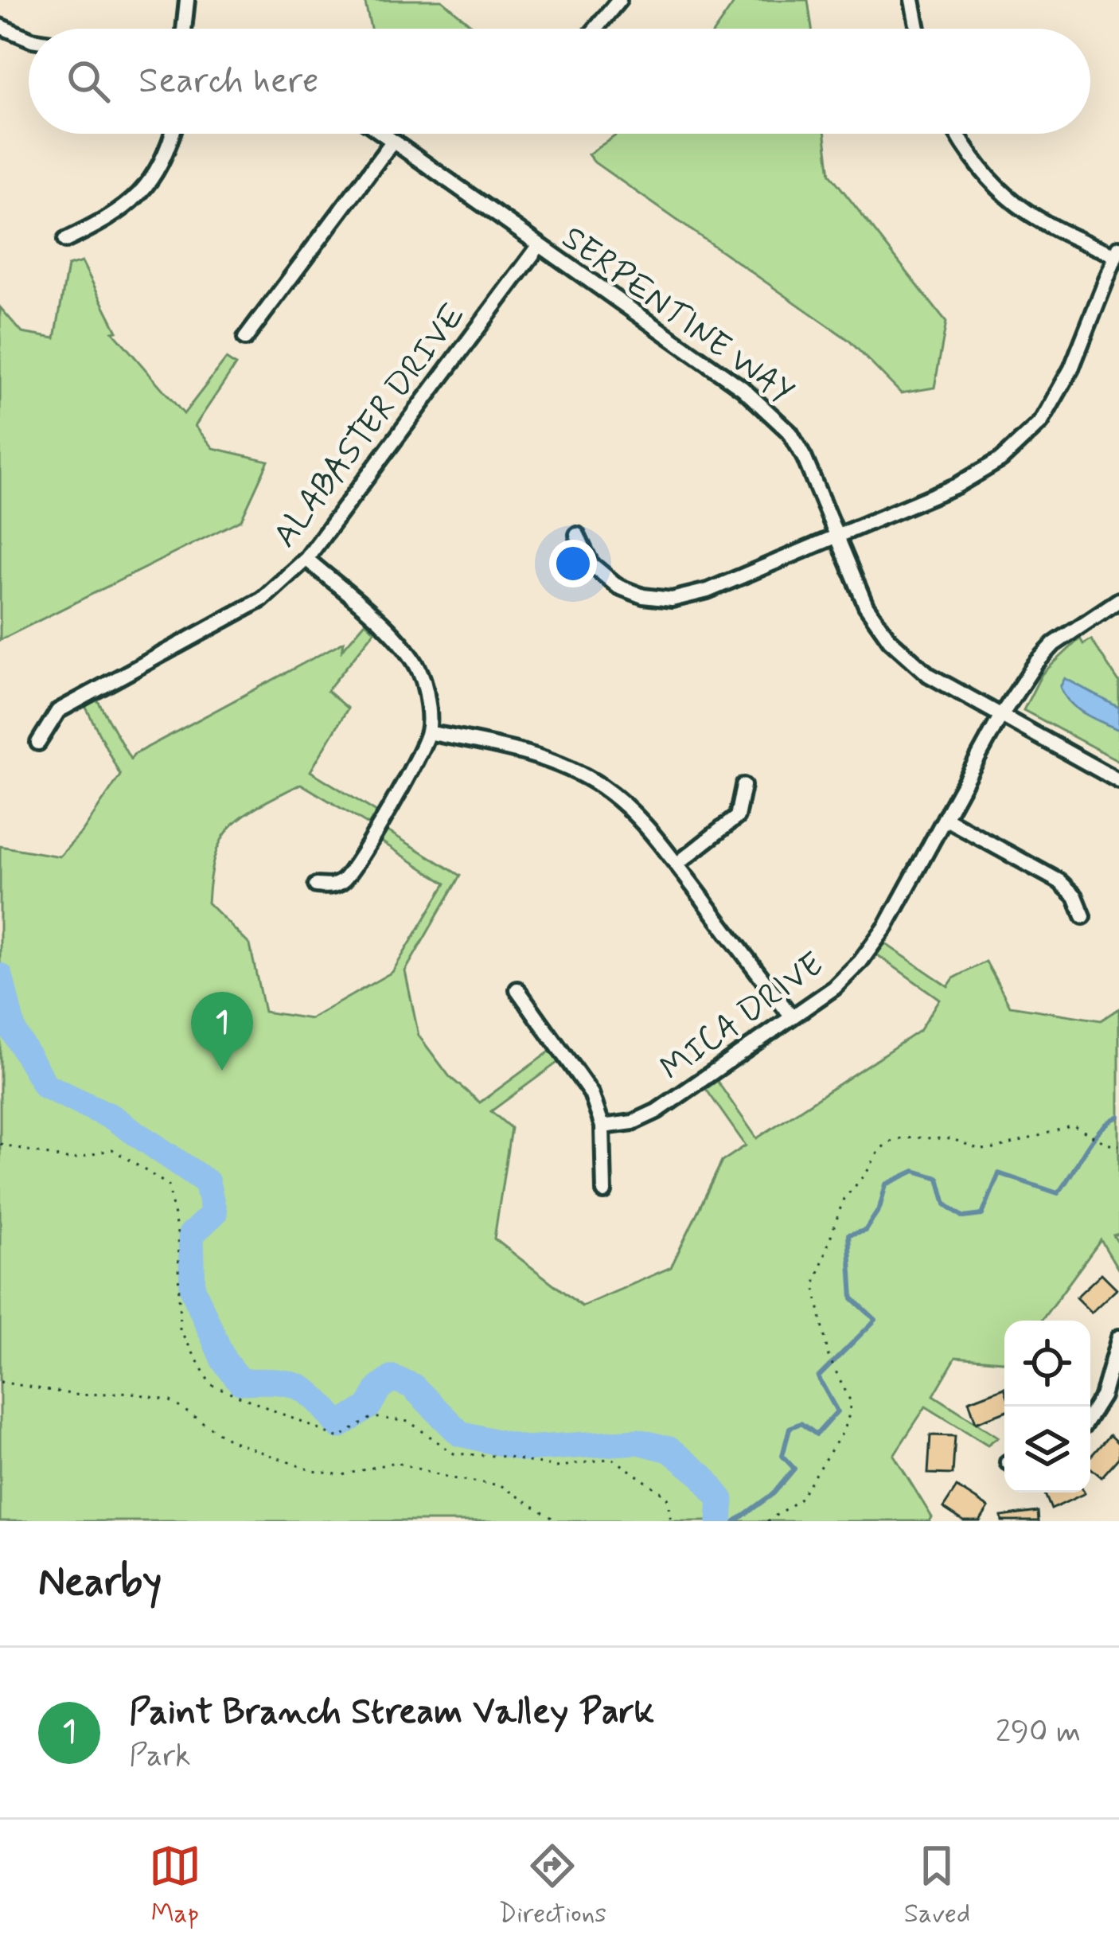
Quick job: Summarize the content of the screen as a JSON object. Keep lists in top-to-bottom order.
{
  "streets": {
    "street": ["SERPENTINE WAY", "ALABASTER DRIVE", "MICA DRIVE"]
  },
  "crossings": [
    ["SERPENTINE WAY", "ALABASTER DRIVE"],
    ["SERPENTINE WAY", "MICA DRIVE"]
  ],
  "page": {
    "search": "Search here",
    "pins": "1",
    "heading": "Nearby",
    "list": [
      {
        "mark": "1",
        "name": "Paint Branch Stream Valley Park",
        "note": "Park",
        "value": "290 m"
      }
    ],
    "nav": ["Map", "Directions", "Saved"]
  }
}
